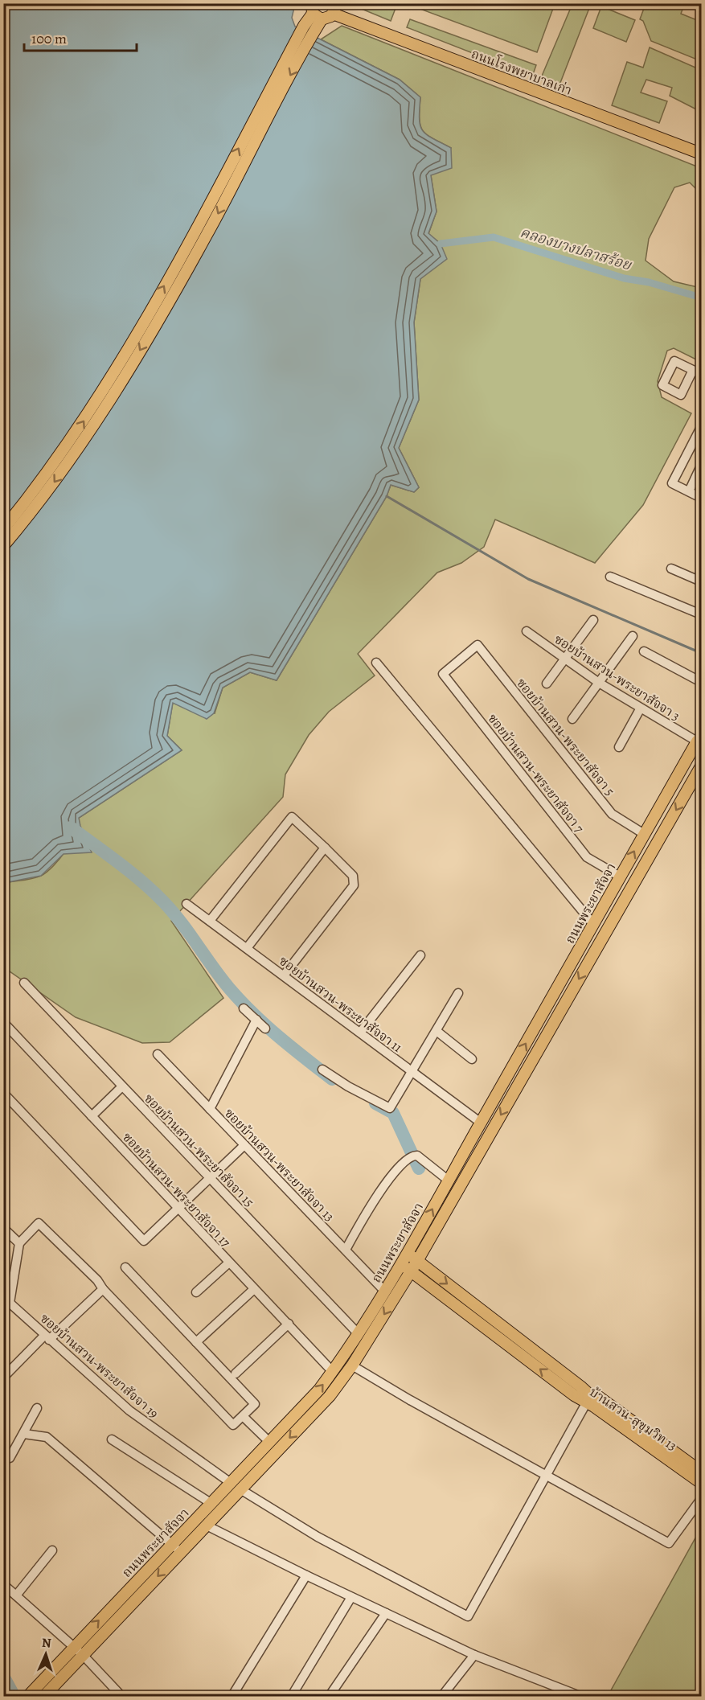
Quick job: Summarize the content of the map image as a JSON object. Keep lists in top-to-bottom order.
{
  "streets": {
    "main road": ["ถนนโรงพยาบาลเก่า", "ถนนพระยาสัจจา", "บ้านสวน-สุขุมวิท 13"],
    "street": [
      "ซอยบ้านสวน-พระยาสัจจา 3",
      "ซอยบ้านสวน-พระยาสัจจา 5",
      "ซอยบ้านสวน-พระยาสัจจา 7",
      "ซอยบ้านสวน-พระยาสัจจา 11",
      "ซอยบ้านสวน-พระยาสัจจา 15",
      "ซอยบ้านสวน-พระยาสัจจา 13",
      "ซอยบ้านสวน-พระยาสัจจา 17",
      "ซอยบ้านสวน-พระยาสัจจา 19"
    ]
  },
  "crossings": [
    ["ซอยบ้านสวน-พระยาสัจจา 3", "ถนนพระยาสัจจา"],
    ["ซอยบ้านสวน-พระยาสัจจา 5", "ซอยบ้านสวน-พระยาสัจจา 7"],
    ["ซอยบ้านสวน-พระยาสัจจา 5", "ถนนพระยาสัจจา"],
    ["ซอยบ้านสวน-พระยาสัจจา 7", "ถนนพระยาสัจจา"],
    ["ถนนพระยาสัจจา", "ซอยบ้านสวน-พระยาสัจจา 11"],
    ["ถนนพระยาสัจจา", "ซอยบ้านสวน-พระยาสัจจา 15"],
    ["ถนนพระยาสัจจา", "ซอยบ้านสวน-พระยาสัจจา 13"],
    ["ถนนพระยาสัจจา", "ซอยบ้านสวน-พระยาสัจจา 17"],
    ["ถนนพระยาสัจจา", "ซอยบ้านสวน-พระยาสัจจา 19"],
    ["ถนนพระยาสัจจา", "บ้านสวน-สุขุมวิท 13"]
  ],
  "water": ["คลองบางปลาสร้อย"],
  "scale_bar": "100 m",
  "north": "top"
}
